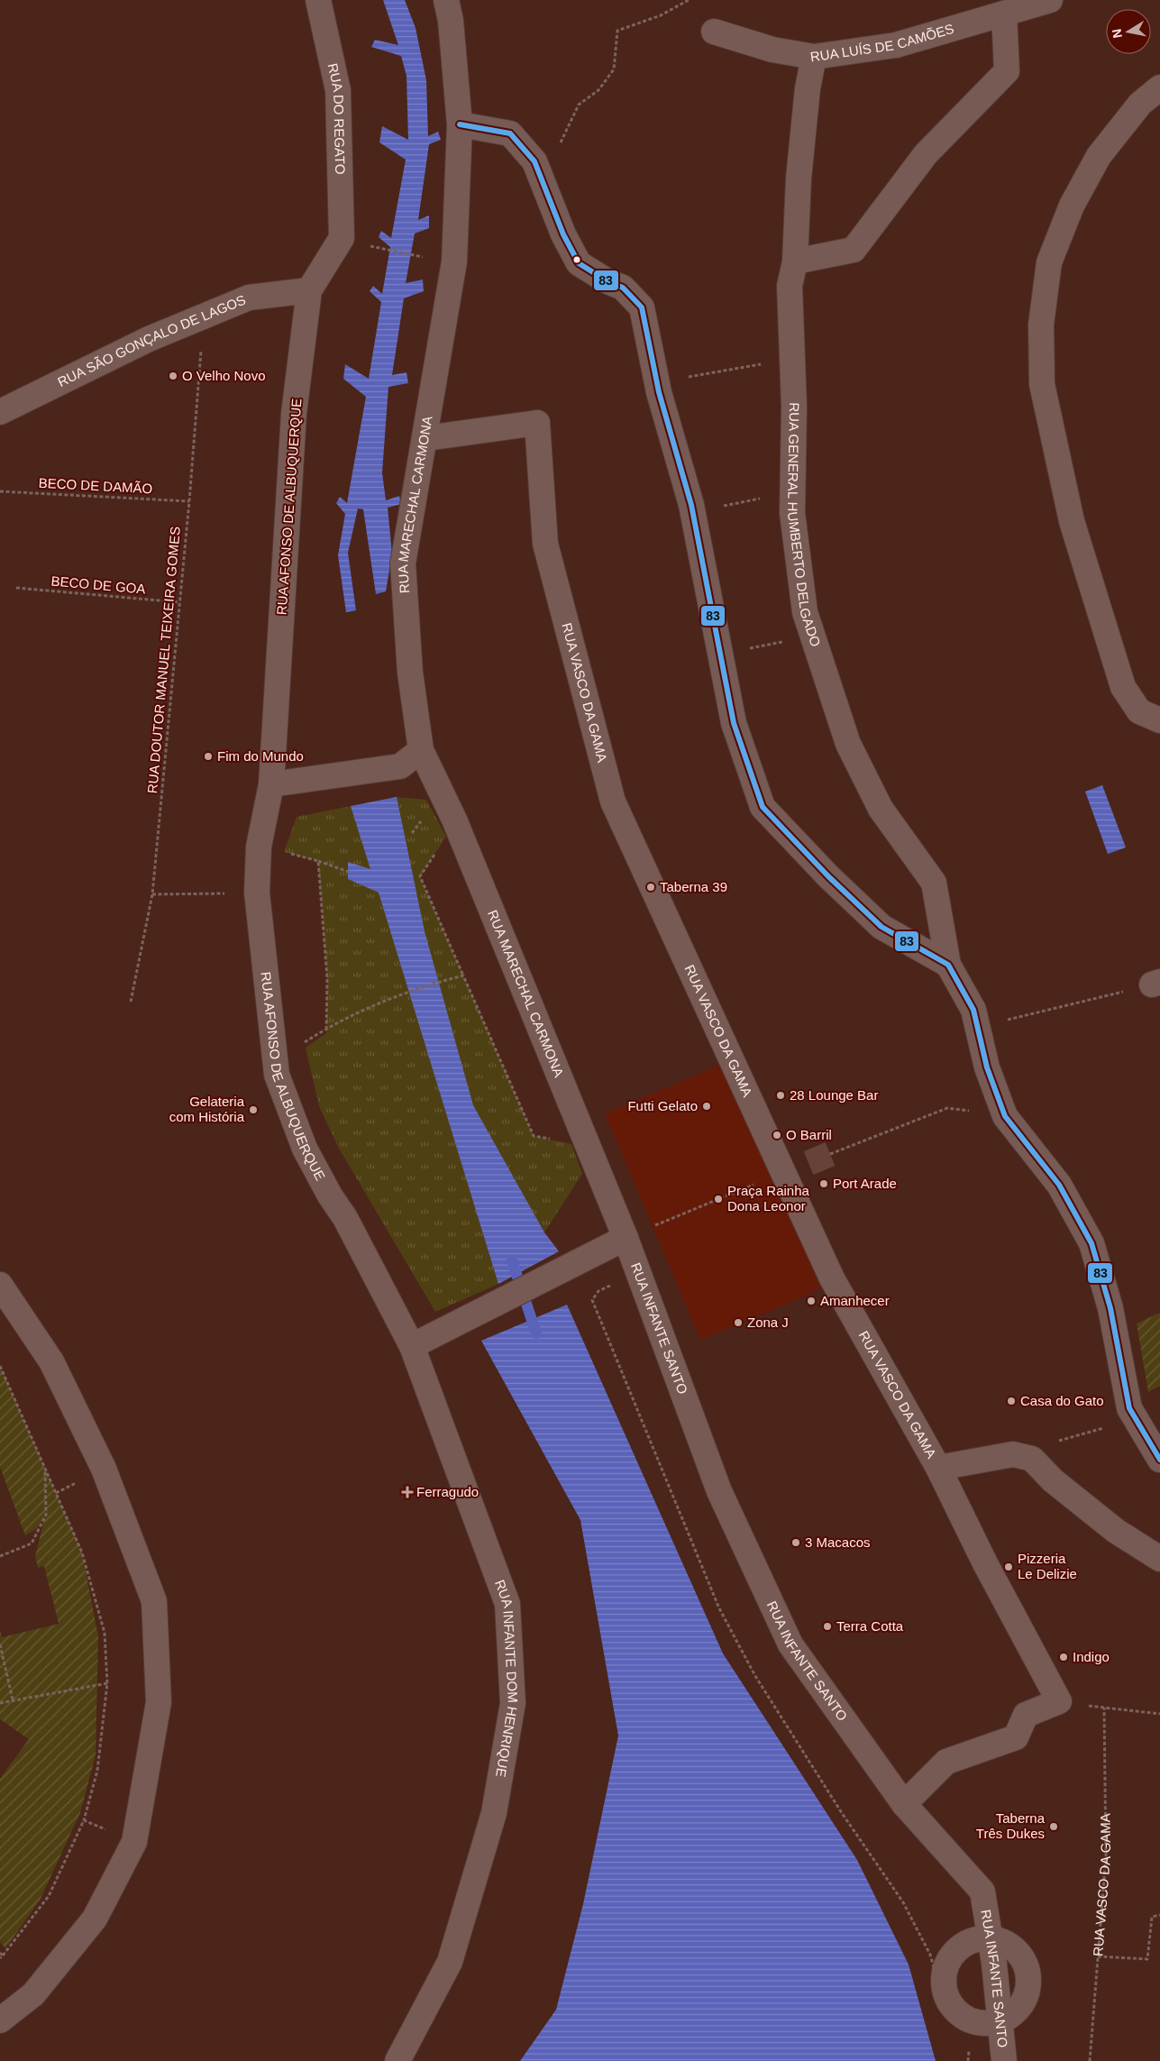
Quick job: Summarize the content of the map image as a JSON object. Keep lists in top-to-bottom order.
{
  "streets": {
    "street": [
      "RUA LUÍS DE CAMÕES",
      "RUA DO REGATO",
      "RUA SÃO GONÇALO DE LAGOS",
      "RUA MARECHAL CARMONA",
      "RUA AFONSO DE ALBUQUERQUE",
      "RUA GENERAL HUMBERTO DELGADO",
      "RUA VASCO DA GAMA",
      "RUA INFANTE SANTO",
      "RUA INFANTE DOM HENRIQUE"
    ],
    "path": ["BECO DE DAMÃO", "BECO DE GOA", "RUA DOUTOR MANUEL TEIXEIRA GOMES"]
  },
  "crossings": [
    ["RUA LUÍS DE CAMÕES", "RUA GENERAL HUMBERTO DELGADO"],
    ["RUA DO REGATO", "RUA AFONSO DE ALBUQUERQUE"],
    ["RUA SÃO GONÇALO DE LAGOS", "RUA AFONSO DE ALBUQUERQUE"],
    ["RUA SÃO GONÇALO DE LAGOS", "RUA DOUTOR MANUEL TEIXEIRA GOMES"],
    ["BECO DE DAMÃO", "RUA DOUTOR MANUEL TEIXEIRA GOMES"],
    ["RUA MARECHAL CARMONA", "RUA VASCO DA GAMA"],
    ["RUA MARECHAL CARMONA", "RUA INFANTE SANTO"],
    ["RUA AFONSO DE ALBUQUERQUE", "RUA INFANTE DOM HENRIQUE"],
    ["BECO DE GOA", "RUA DOUTOR MANUEL TEIXEIRA GOMES"],
    ["RUA VASCO DA GAMA", "RUA INFANTE SANTO"]
  ],
  "places": {
    "other": [
      "O Velho Novo",
      "Fim do Mundo",
      "Taberna 39",
      "28 Lounge Bar",
      "Futti Gelato",
      "Gelateria com História",
      "O Barril",
      "Port Arade",
      "Praça Rainha Dona Leonor",
      "Amanhecer",
      "Zona J",
      "Casa do Gato",
      "3 Macacos",
      "Pizzeria Le Delizie",
      "Terra Cotta",
      "Indigo",
      "Taberna Três Dukes"
    ],
    "health": ["Ferragudo"]
  },
  "lines": ["transit line 83"],
  "north": "left"
}
